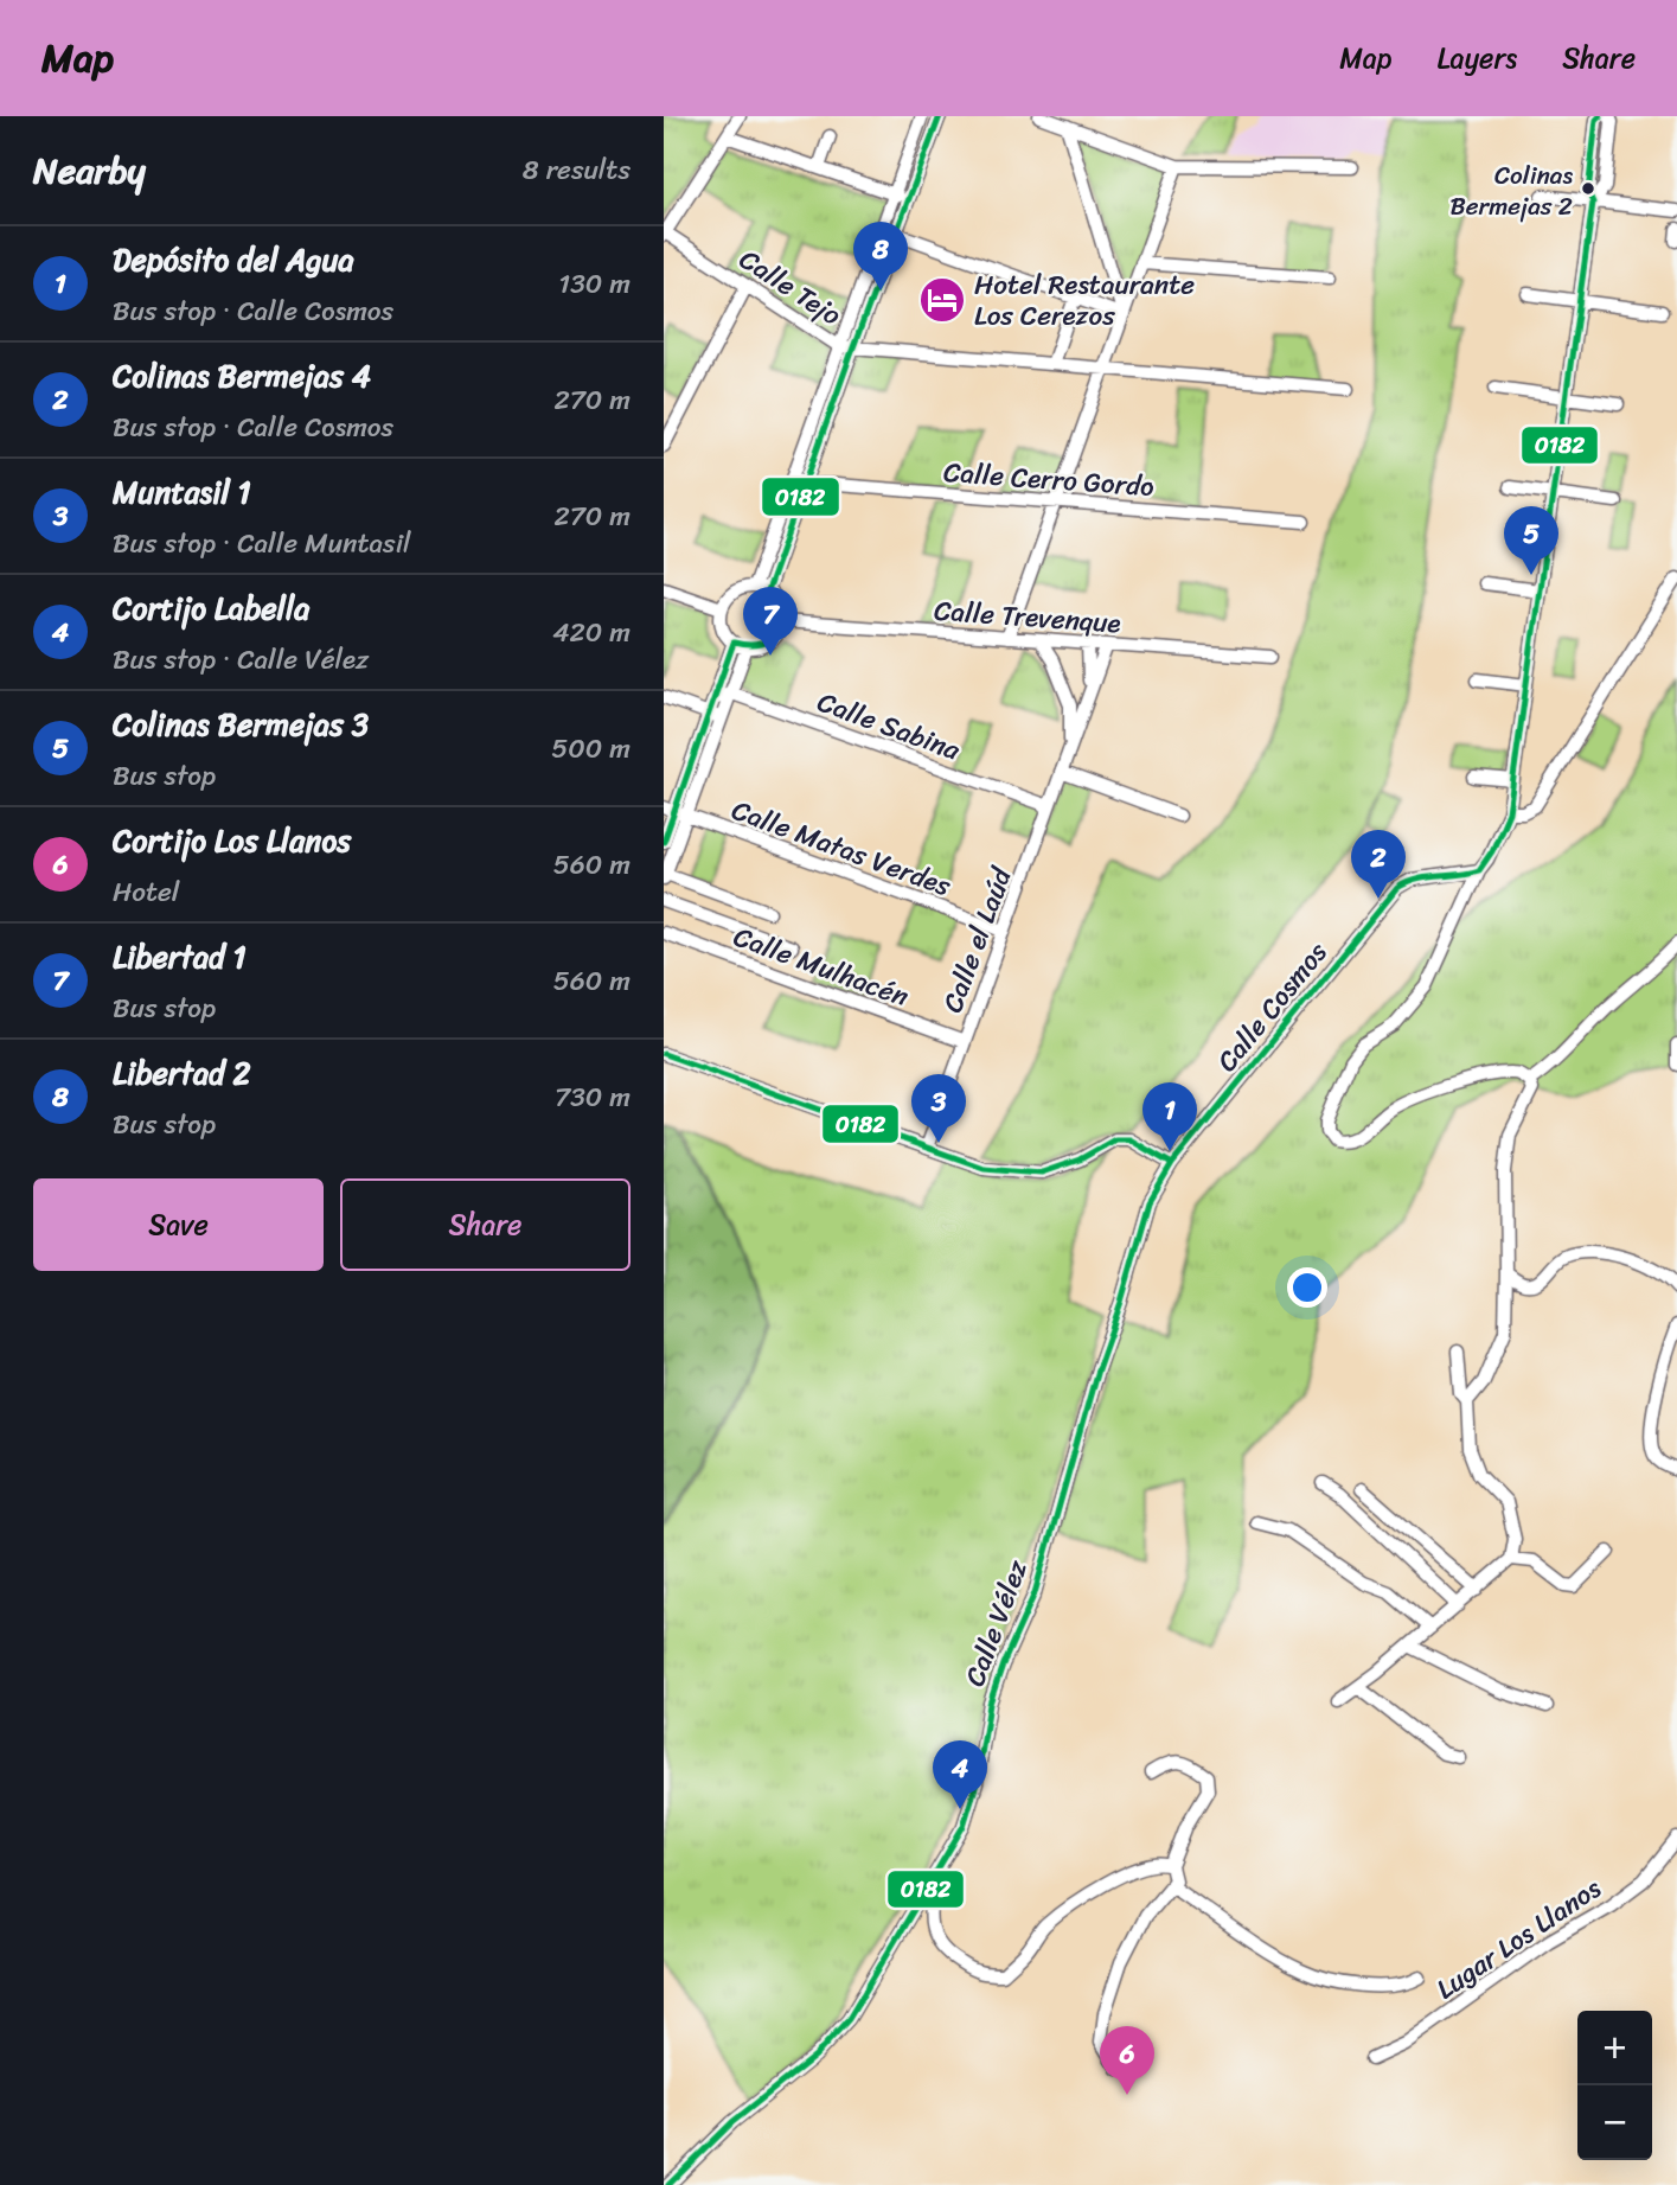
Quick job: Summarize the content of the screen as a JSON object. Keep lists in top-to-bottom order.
{
  "streets": {
    "street": [
      "Calle Tejo",
      "Calle Cerro Gordo",
      "Calle Trevenque",
      "Calle Sabina",
      "Calle Matas Verdes",
      "Calle el Laúd",
      "Calle Mulhacén",
      "Calle Cosmos",
      "Calle Vélez",
      "Lugar Los Llanos"
    ]
  },
  "crossings": [
    ["Calle Trevenque", "Calle el Laúd"],
    ["Calle Sabina", "Calle el Laúd"],
    ["Calle Matas Verdes", "Calle el Laúd"],
    ["Calle el Laúd", "Calle Mulhacén"],
    ["Calle Cosmos", "Calle Vélez"]
  ],
  "places": {
    "other": ["Colinas Bermejas 2"],
    "hotel": ["Hotel Restaurante Los Cerezos"]
  },
  "lines": ["transit line 0182"],
  "page": {
    "header": "Map",
    "nav": ["Map", "Layers", "Share"],
    "heading": ["Nearby", "8 results"],
    "pins": [
      "8",
      "5",
      "7",
      "2",
      "3",
      "1",
      "4",
      "6"
    ],
    "list": [
      {
        "mark": "1",
        "name": "Depósito del Agua",
        "note": "Bus stop · Calle Cosmos",
        "value": "130 m"
      },
      {
        "mark": "2",
        "name": "Colinas Bermejas 4",
        "note": "Bus stop · Calle Cosmos",
        "value": "270 m"
      },
      {
        "mark": "3",
        "name": "Muntasil 1",
        "note": "Bus stop · Calle Muntasil",
        "value": "270 m"
      },
      {
        "mark": "4",
        "name": "Cortijo Labella",
        "note": "Bus stop · Calle Vélez",
        "value": "420 m"
      },
      {
        "mark": "5",
        "name": "Colinas Bermejas 3",
        "note": "Bus stop",
        "value": "500 m"
      },
      {
        "mark": "6",
        "name": "Cortijo Los Llanos",
        "note": "Hotel",
        "value": "560 m"
      },
      {
        "mark": "7",
        "name": "Libertad 1",
        "note": "Bus stop",
        "value": "560 m"
      },
      {
        "mark": "8",
        "name": "Libertad 2",
        "note": "Bus stop",
        "value": "730 m"
      }
    ],
    "buttons": ["Save", "Share"],
    "map_buttons": ["+", "−"]
  }
}
